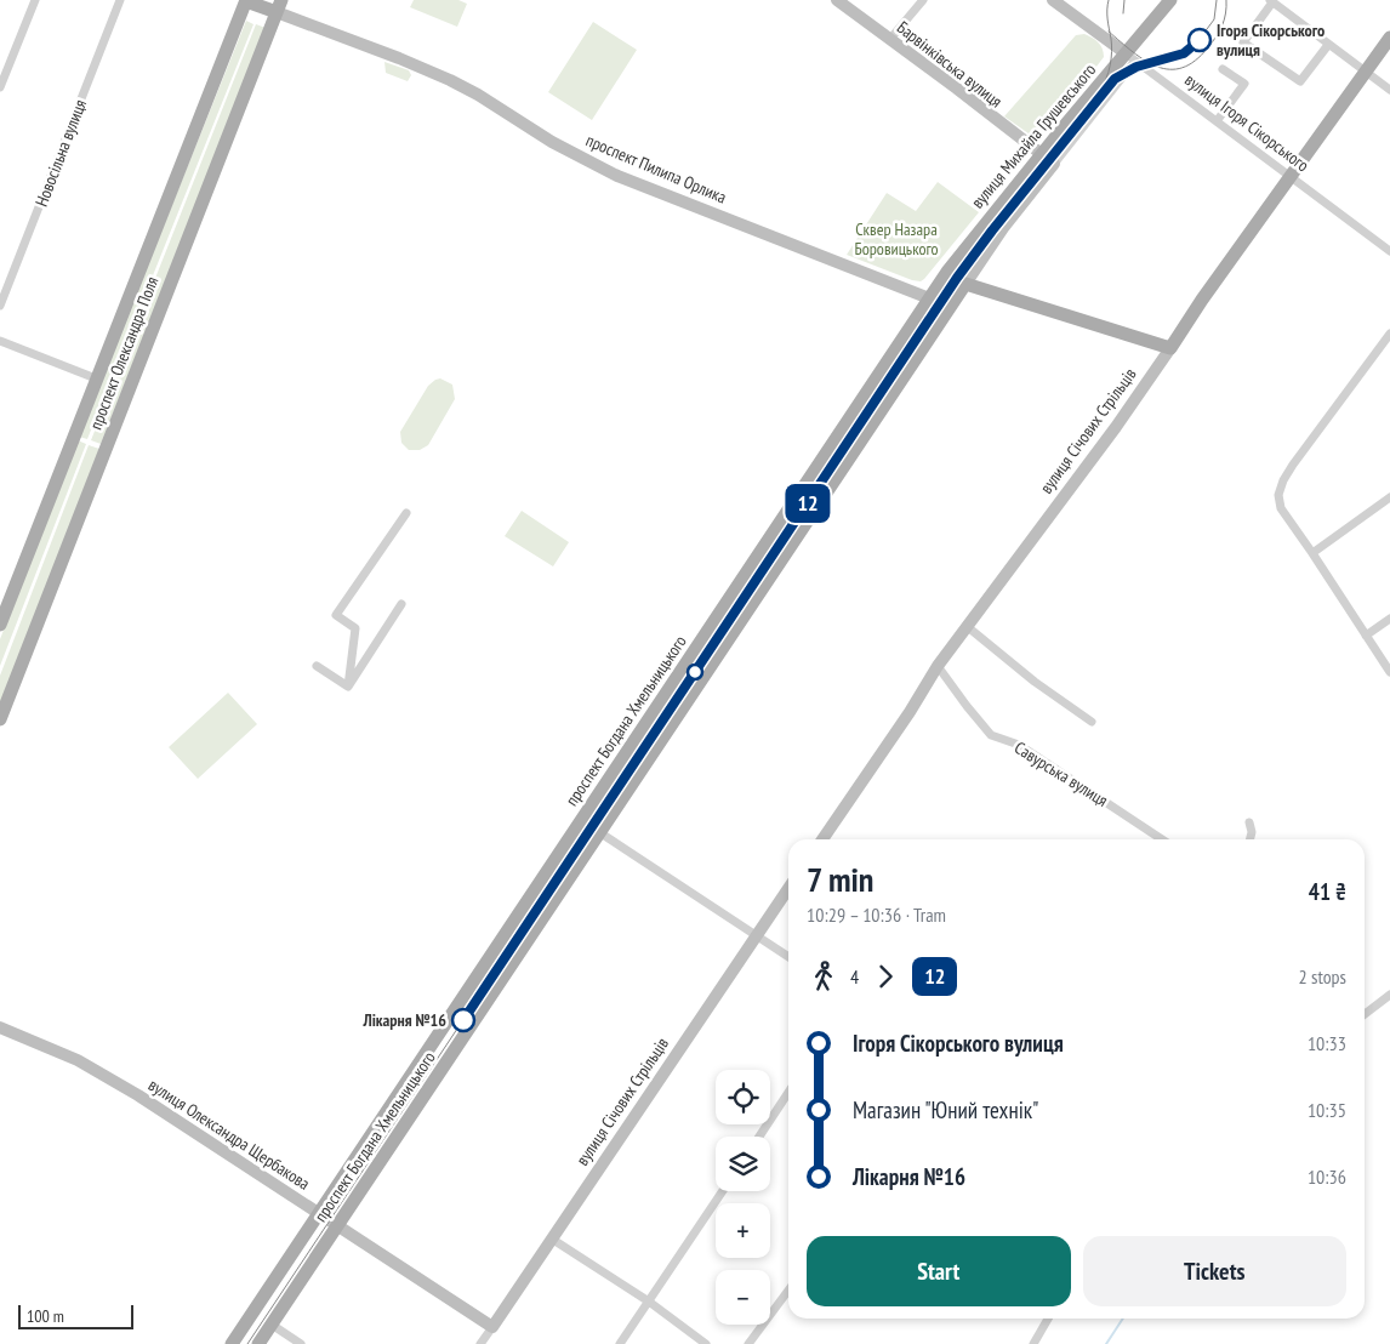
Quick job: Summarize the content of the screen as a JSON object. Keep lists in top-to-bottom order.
{
  "streets": {
    "main road": [
      "вулиця Михайла Грушевського",
      "проспект Олександра Поля",
      "вулиця Січових Стрільців",
      "проспект Богдана Хмельницького"
    ],
    "street": [
      "Барвінківська вулиця",
      "вулиця Ігоря Сікорського",
      "Новосільна вулиця",
      "проспект Пилипа Орлика",
      "Савурська вулиця",
      "вулиця Олександра Щербакова"
    ]
  },
  "crossings": [
    ["Барвінківська вулиця", "вулиця Михайла Грушевського"],
    ["вулиця Ігоря Сікорського", "вулиця Михайла Грушевського"],
    ["вулиця Ігоря Сікорського", "вулиця Січових Стрільців"],
    ["вулиця Михайла Грушевського", "проспект Пилипа Орлика"],
    ["вулиця Михайла Грушевського", "проспект Богдана Хмельницького"],
    ["проспект Пилипа Орлика", "проспект Олександра Поля"],
    ["проспект Пилипа Орлика", "проспект Богдана Хмельницького"],
    ["вулиця Січових Стрільців", "Савурська вулиця"],
    ["вулиця Січових Стрільців", "вулиця Олександра Щербакова"],
    ["проспект Богдана Хмельницького", "вулиця Олександра Щербакова"]
  ],
  "parks": ["Сквер Назара Боровицького"],
  "places": ["Ігоря Сікорського вулиця", "Лікарня №16"],
  "lines": ["tram line 12"],
  "scale_bar": "100 m",
  "page": {
    "on_map": "12",
    "heading": ["7 min", "10:29 – 10:36 · Tram", "41 ₴"],
    "legs": ["4", "12", "2 stops"],
    "list": [
      {
        "name": "Ігоря Сікорського вулиця",
        "value": "10:33"
      },
      {
        "name": "Магазин \"Юний технік\"",
        "value": "10:35"
      },
      {
        "name": "Лікарня №16",
        "value": "10:36"
      }
    ],
    "map_buttons": ["+", "−"],
    "buttons": ["Start", "Tickets"],
    "scale": "100 m"
  }
}
